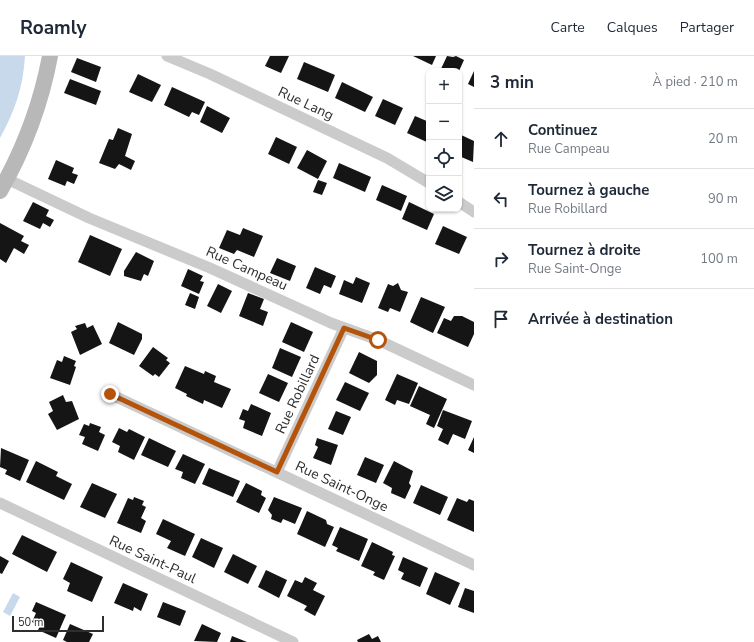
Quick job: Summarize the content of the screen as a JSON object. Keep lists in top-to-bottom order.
{
  "streets": {
    "street": [
      "Rue Lang",
      "Rue Campeau",
      "Rue Robillard",
      "Rue Saint-Onge",
      "Rue Saint-Paul"
    ]
  },
  "crossings": [
    ["Rue Campeau", "Rue Robillard"],
    ["Rue Robillard", "Rue Saint-Onge"]
  ],
  "scale_bar": "50 m",
  "page": {
    "header": "Roamly",
    "nav": ["Carte", "Calques", "Partager"],
    "heading": ["3 min", "À pied · 210 m"],
    "map_buttons": ["+", "−"],
    "list": [
      ["Continuez", "Rue Campeau", "20 m"],
      ["Tournez à gauche", "Rue Robillard", "90 m"],
      ["Tournez à droite", "Rue Saint-Onge", "100 m"],
      "Arrivée à destination"
    ],
    "scale": "50 m"
  }
}
